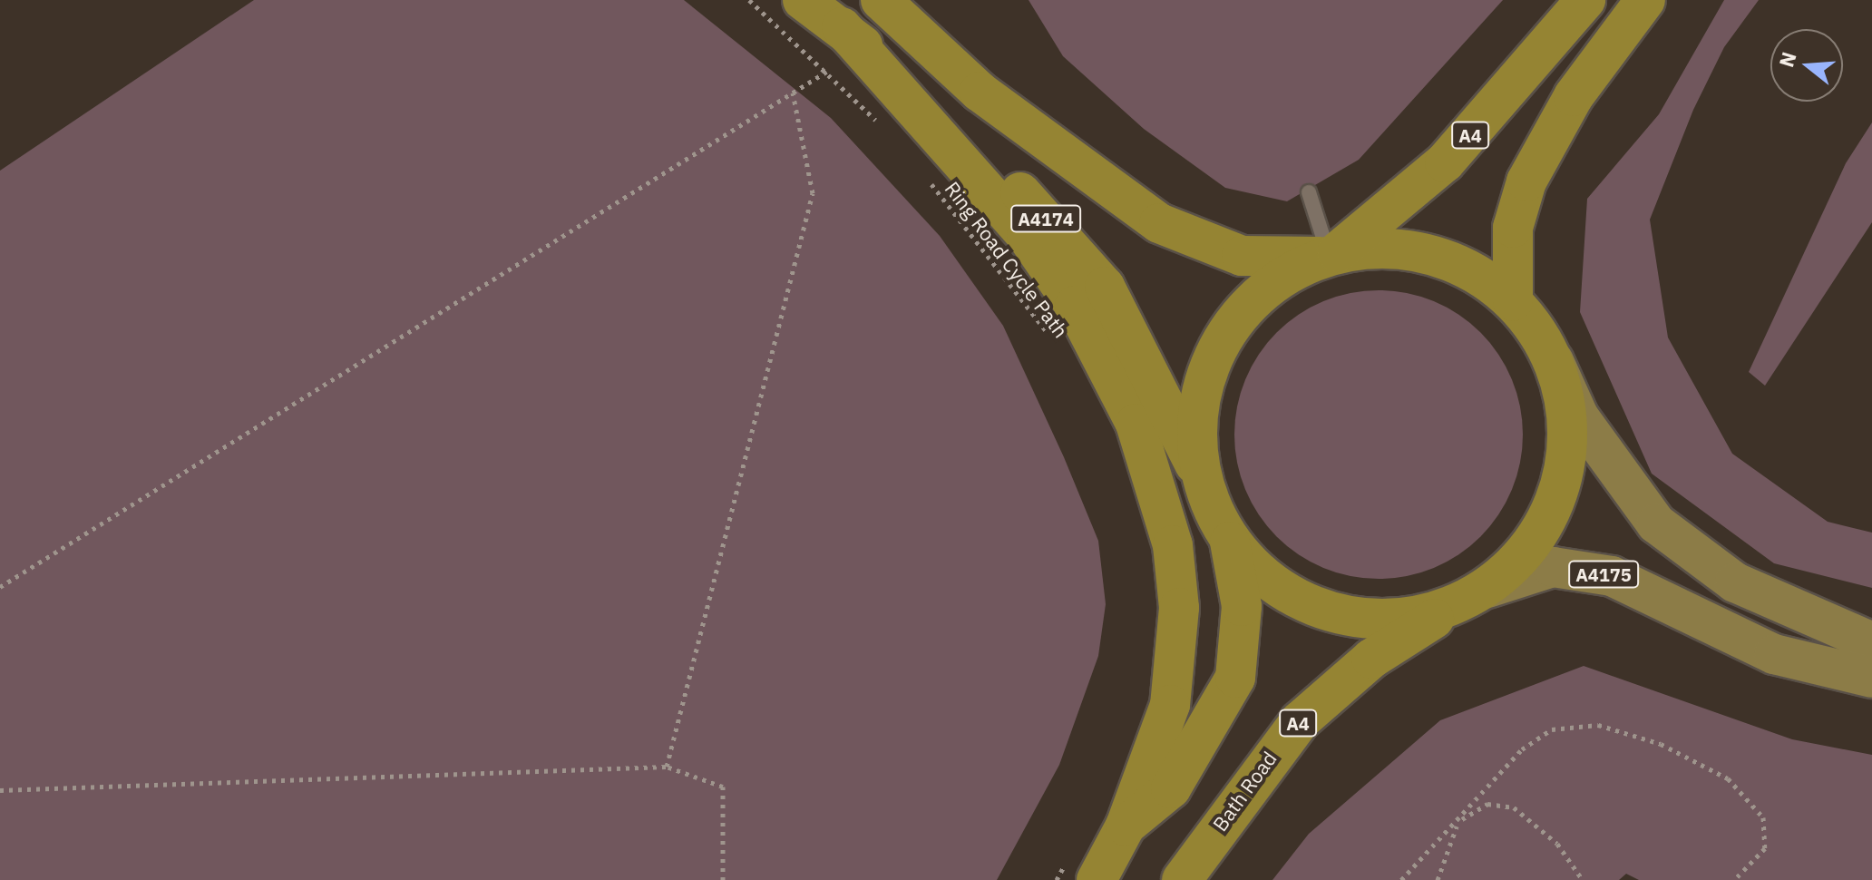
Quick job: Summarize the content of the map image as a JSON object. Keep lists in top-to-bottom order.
{
  "streets": {
    "highway": ["A4", "A4174", "Bath Road"],
    "main road": ["A4175"],
    "path": ["Ring Road Cycle Path"]
  },
  "crossings": [
    ["A4", "A4174"],
    ["A4175", "Bath Road"]
  ],
  "north": "left"
}
